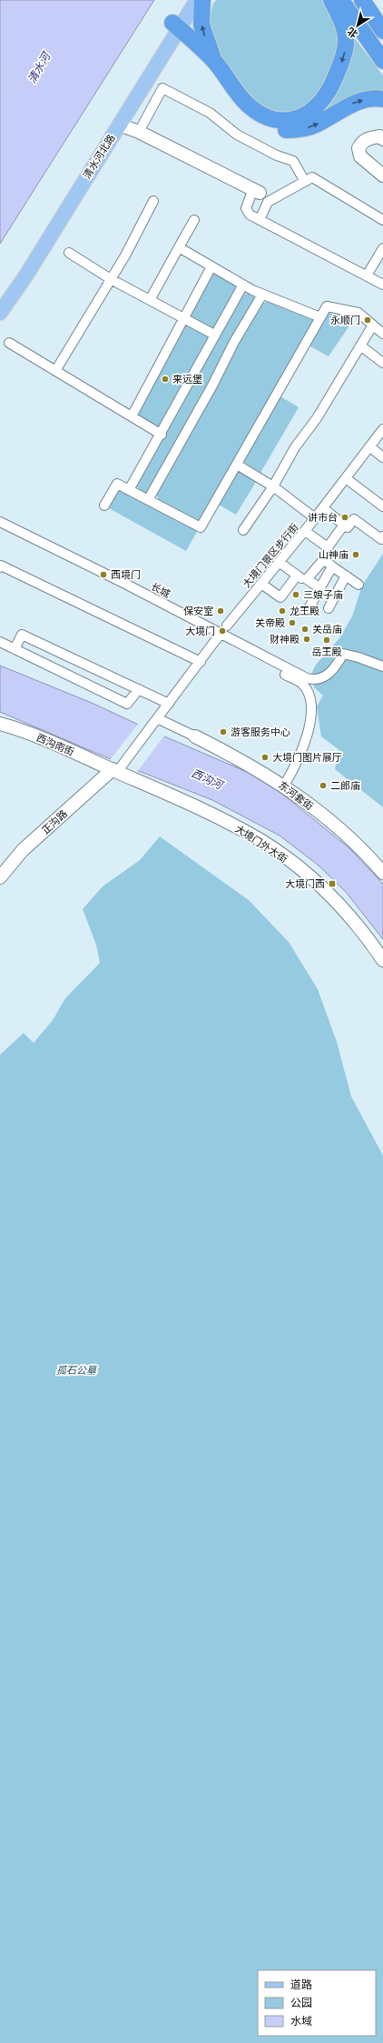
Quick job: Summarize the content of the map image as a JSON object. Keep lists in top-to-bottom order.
{
  "streets": {
    "main road": ["清水河北路"],
    "street": [
      "大境门景区步行街",
      "长城",
      "西沟南街",
      "东河套街",
      "正沟路",
      "大境门外大街"
    ]
  },
  "crossings": [
    ["西沟南街", "正沟路"],
    ["西沟南街", "大境门外大街"],
    ["正沟路", "大境门外大街"]
  ],
  "water": ["清水河", "西沟河"],
  "parks": ["孤石公墓"],
  "places": {
    "other": [
      "永顺门",
      "来远堡",
      "讲市台",
      "山神庙",
      "西境门",
      "三娘子庙",
      "保安室",
      "龙王殿",
      "关帝殿",
      "关岳庙",
      "大境门",
      "财神殿",
      "岳王殿",
      "游客服务中心",
      "大境门图片展厅",
      "二郎庙"
    ],
    "transit": ["大境门西"]
  },
  "legend": ["道路", "公园", "水域"],
  "north": "bottom left"
}
